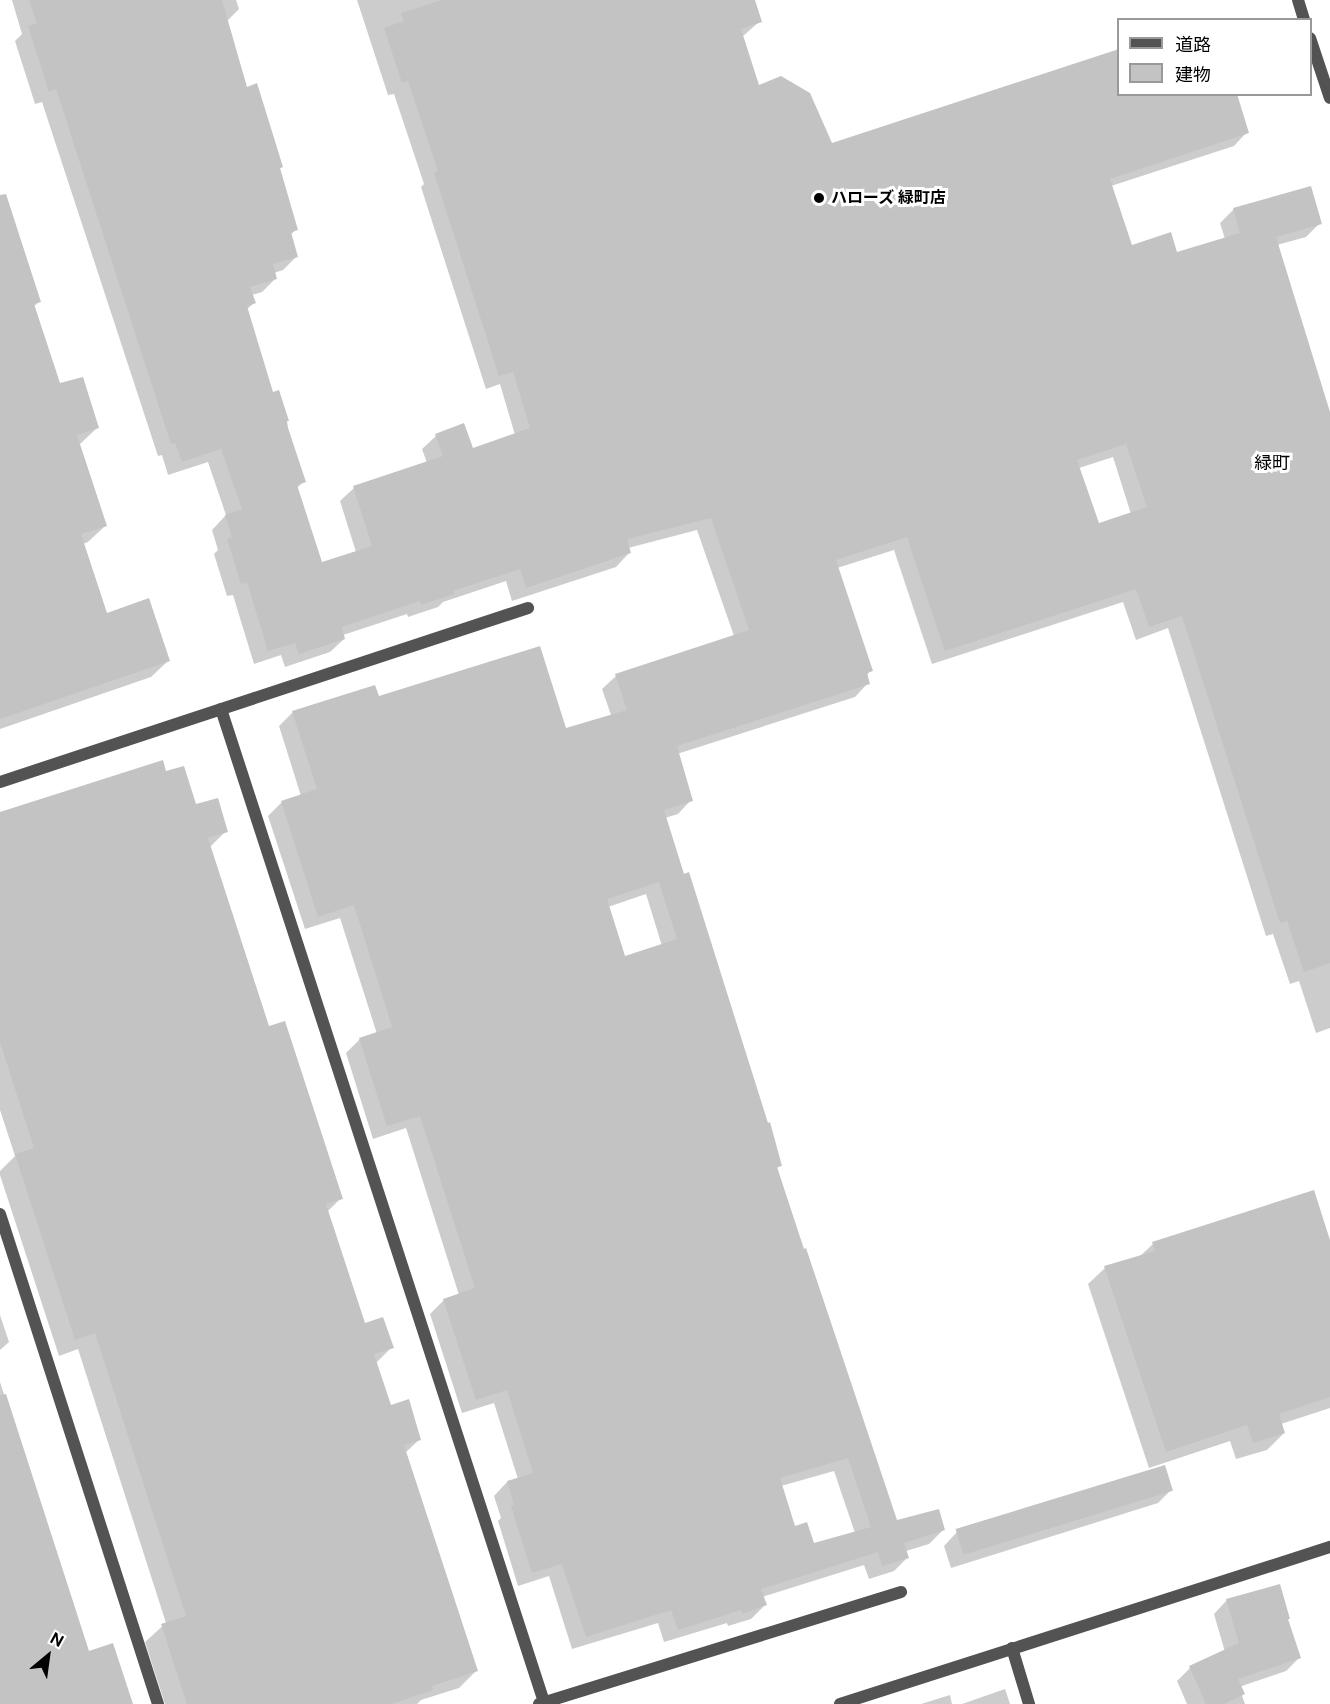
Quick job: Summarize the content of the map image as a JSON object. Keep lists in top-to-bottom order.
{
  "districts": ["緑町"],
  "places": ["ハローズ 緑町店"],
  "legend": ["道路", "建物"],
  "north": "top right"
}
